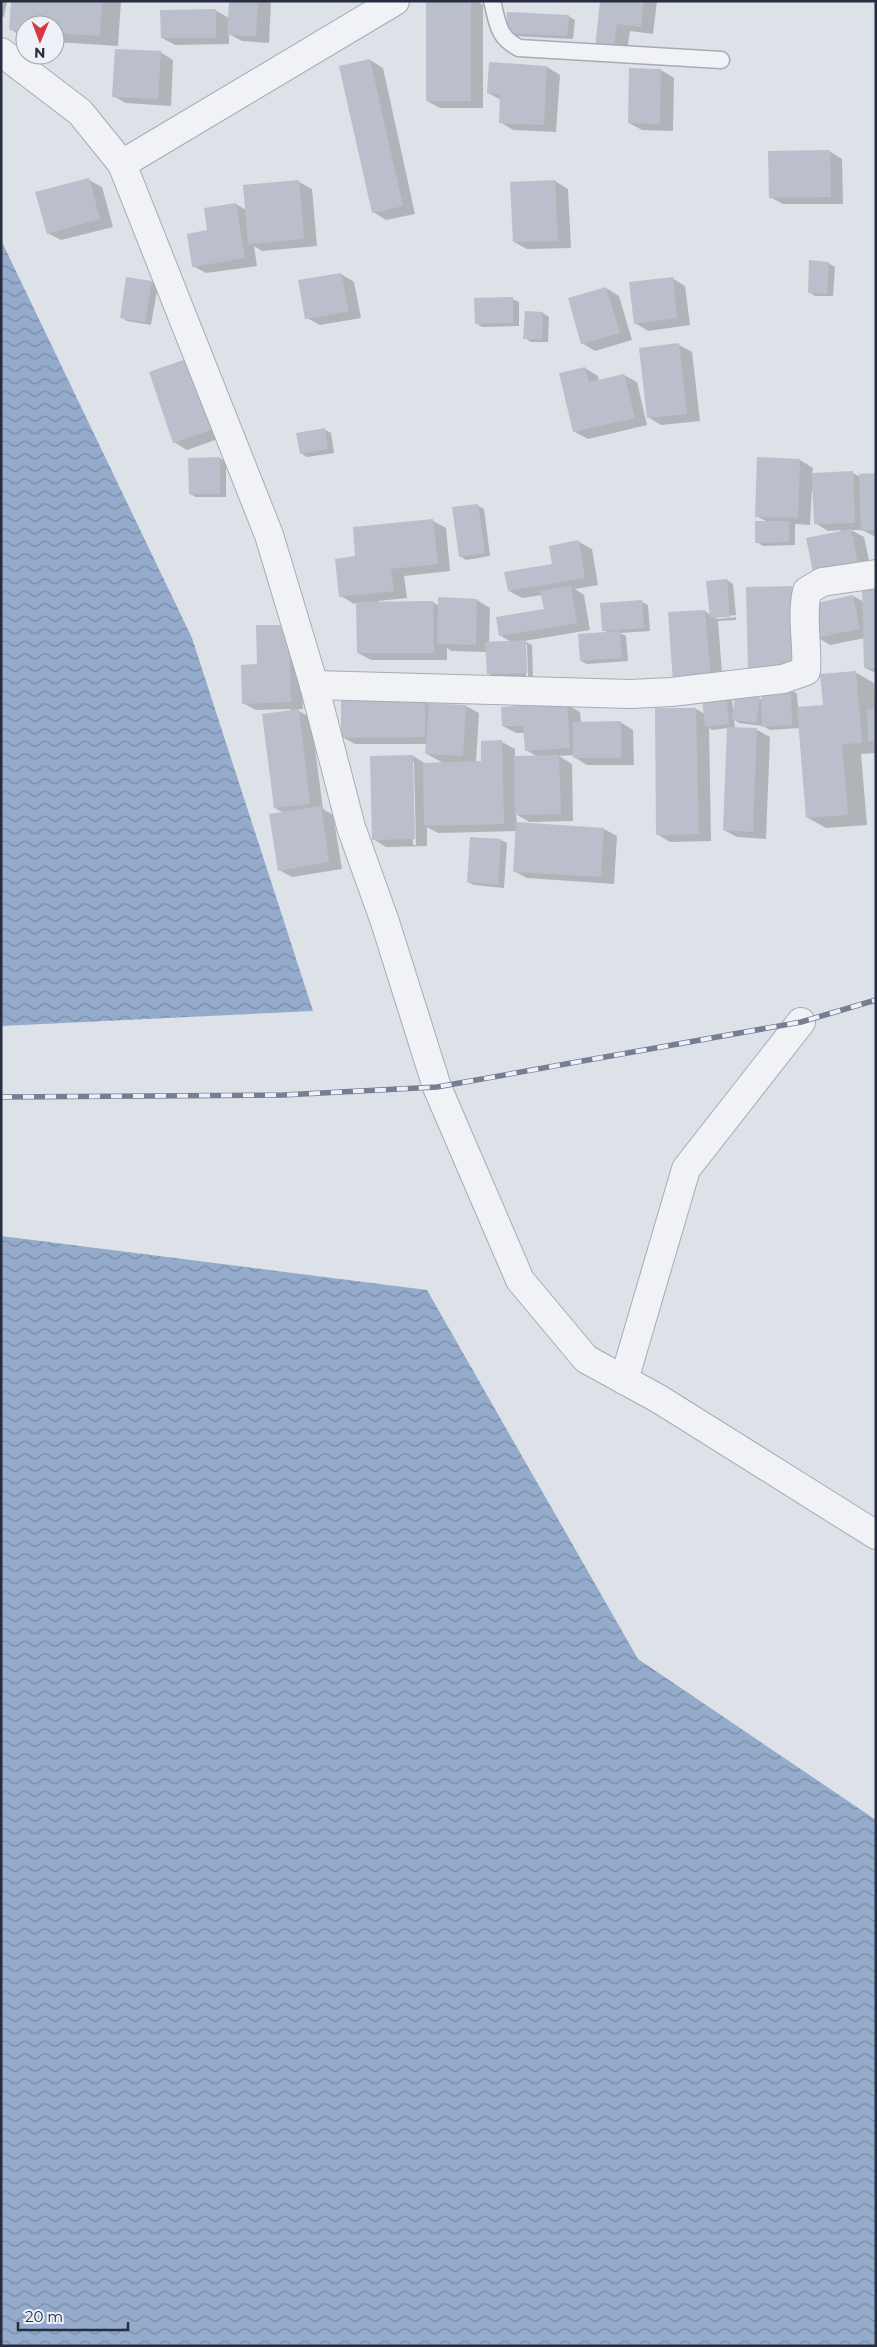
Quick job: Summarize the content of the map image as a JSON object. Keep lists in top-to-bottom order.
{
  "scale_bar": "20 m",
  "north": "bottom"
}
